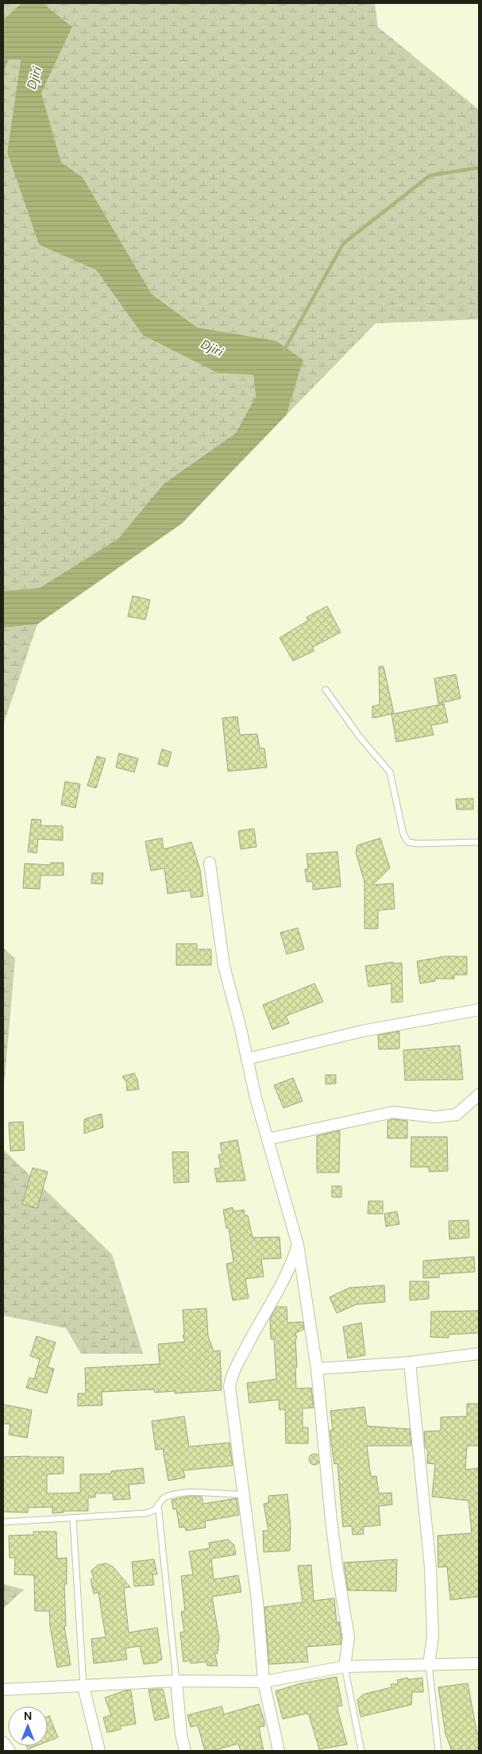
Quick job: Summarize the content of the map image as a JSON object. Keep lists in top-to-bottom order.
{
  "water": ["Djiri"],
  "north": "top"
}
